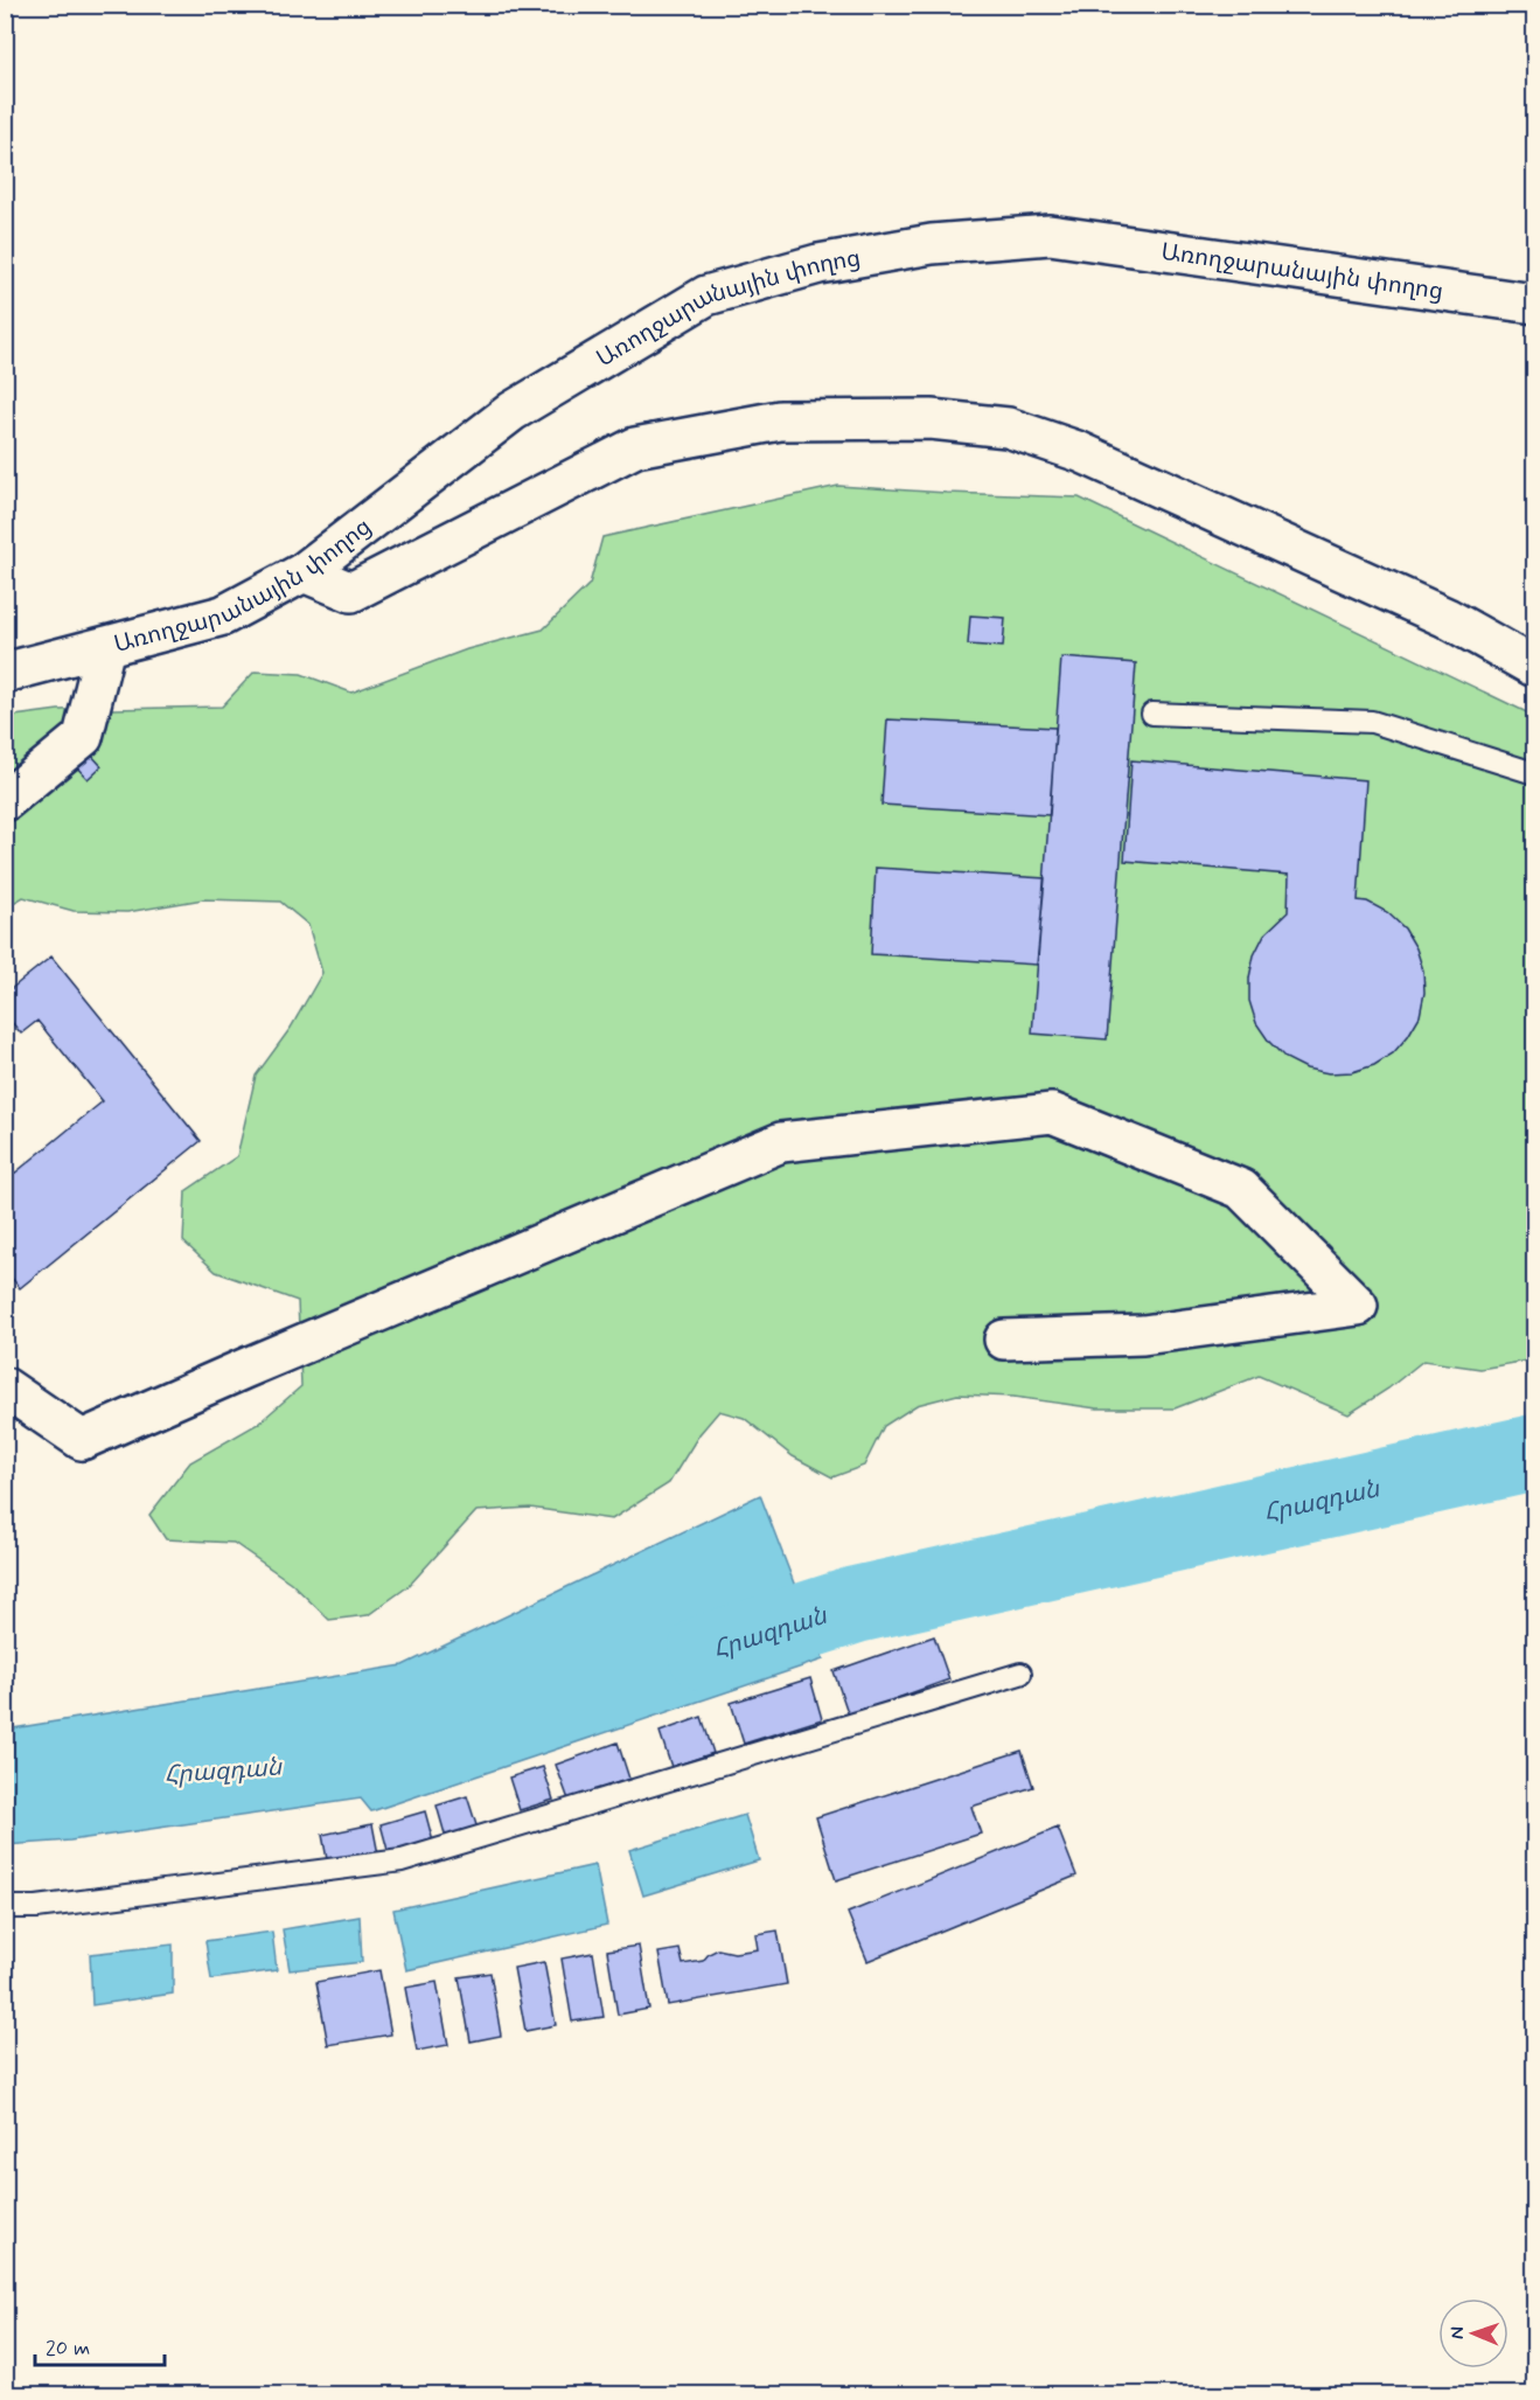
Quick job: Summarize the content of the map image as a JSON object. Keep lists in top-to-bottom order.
{
  "streets": {
    "street": ["Առողջարանային փողոց"]
  },
  "water": ["Հրազդան"],
  "scale_bar": "20 m",
  "north": "left"
}
